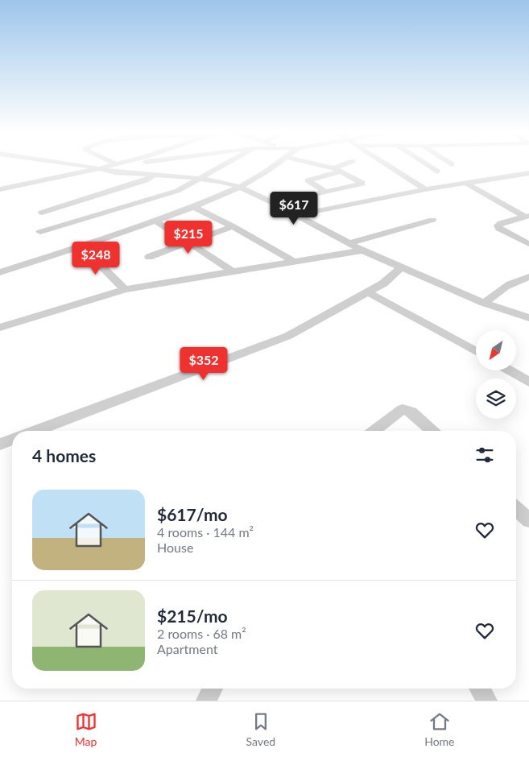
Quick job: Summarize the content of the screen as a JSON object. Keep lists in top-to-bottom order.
{
  "north": "bottom left",
  "page": {
    "price": [
      "$617",
      "$215",
      "$248",
      "$352"
    ],
    "heading": "4 homes",
    "list": [
      {
        "name": "$617/mo",
        "note": "4 rooms · 144 m² · House"
      },
      {
        "name": "$215/mo",
        "note": "2 rooms · 68 m² · Apartment"
      }
    ],
    "tabs": ["Map", "Saved", "Home"]
  }
}
